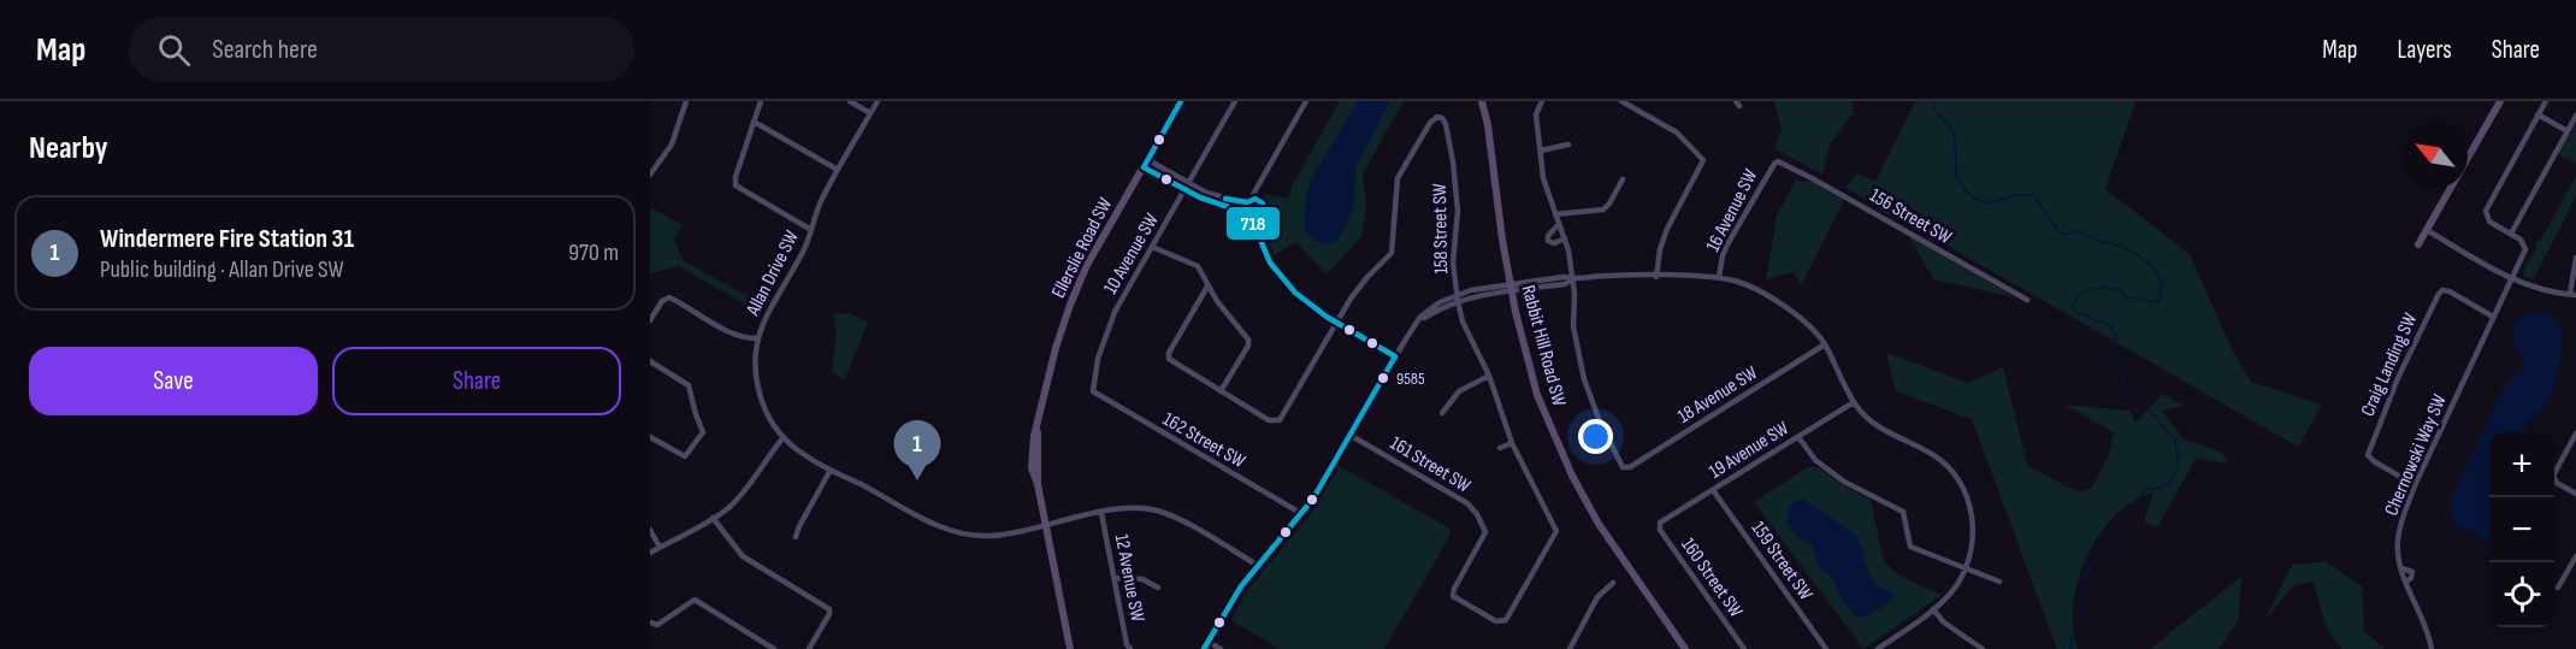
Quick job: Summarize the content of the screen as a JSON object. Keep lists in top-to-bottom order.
{
  "streets": {
    "main road": ["Ellerslie Road SW", "Rabbit Hill Road SW"],
    "street": [
      "16 Avenue SW",
      "156 Street SW",
      "158 Street SW",
      "10 Avenue SW",
      "Allan Drive SW",
      "Craig Landing SW",
      "18 Avenue SW",
      "162 Street SW",
      "19 Avenue SW",
      "Chernowski Way SW",
      "161 Street SW",
      "159 Street SW",
      "12 Avenue SW",
      "160 Street SW"
    ]
  },
  "crossings": [
    ["16 Avenue SW", "156 Street SW"],
    ["158 Street SW", "161 Street SW"],
    ["Ellerslie Road SW", "Allan Drive SW"],
    ["10 Avenue SW", "162 Street SW"],
    ["Allan Drive SW", "12 Avenue SW"],
    ["Craig Landing SW", "Chernowski Way SW"],
    ["19 Avenue SW", "159 Street SW"],
    ["19 Avenue SW", "160 Street SW"]
  ],
  "places": ["9585"],
  "lines": ["transit line 718"],
  "north": "top left",
  "page": {
    "header": "Map",
    "search": "Search here",
    "nav": ["Map", "Layers", "Share"],
    "heading": "Nearby",
    "list": [
      {
        "mark": "1",
        "name": "Windermere Fire Station 31",
        "note": "Public building · Allan Drive SW",
        "value": "970 m"
      }
    ],
    "buttons": ["Save", "Share"],
    "pins": "1",
    "map_buttons": ["+", "−"]
  }
}
